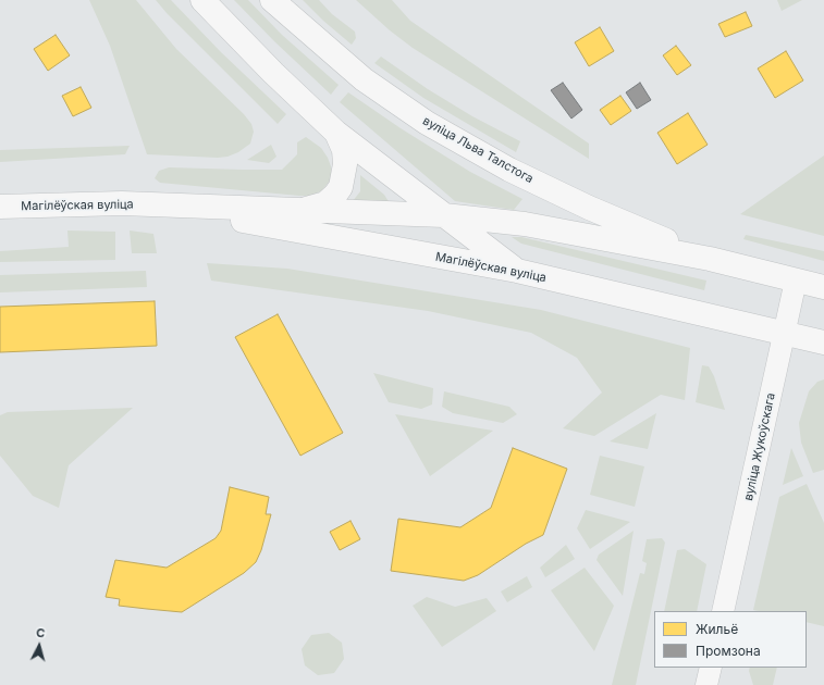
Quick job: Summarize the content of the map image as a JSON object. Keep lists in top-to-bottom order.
{
  "streets": {
    "main road": ["вуліца Льва Талстога", "Магілёўская вуліца", "вуліца Жукоўскага"]
  },
  "crossings": [
    ["вуліца Льва Талстога", "Магілёўская вуліца"],
    ["Магілёўская вуліца", "вуліца Жукоўскага"]
  ],
  "legend": ["Жильё", "Промзона"],
  "north": "top"
}
